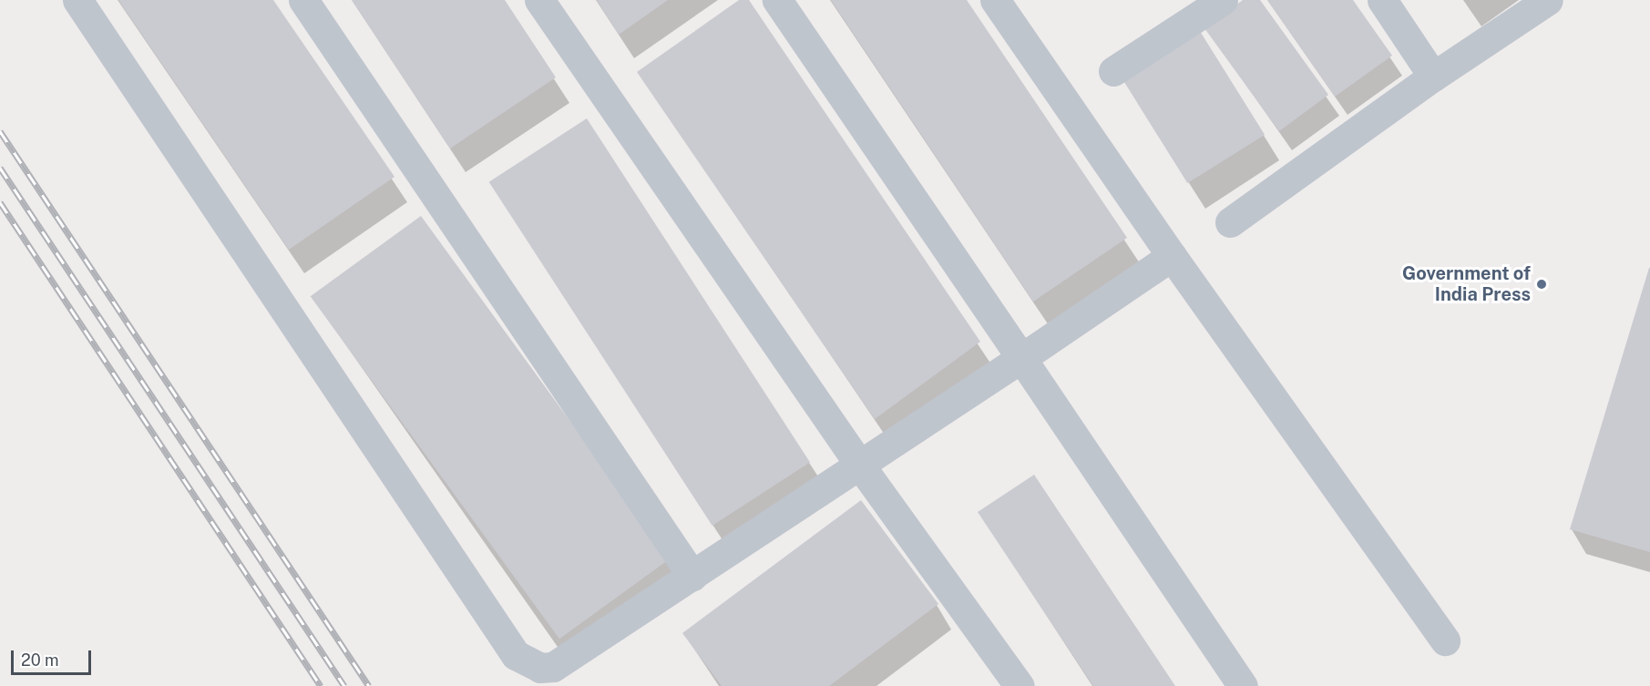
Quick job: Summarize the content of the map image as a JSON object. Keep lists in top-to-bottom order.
{
  "places": ["Government of India Press"],
  "scale_bar": "20 m"
}
